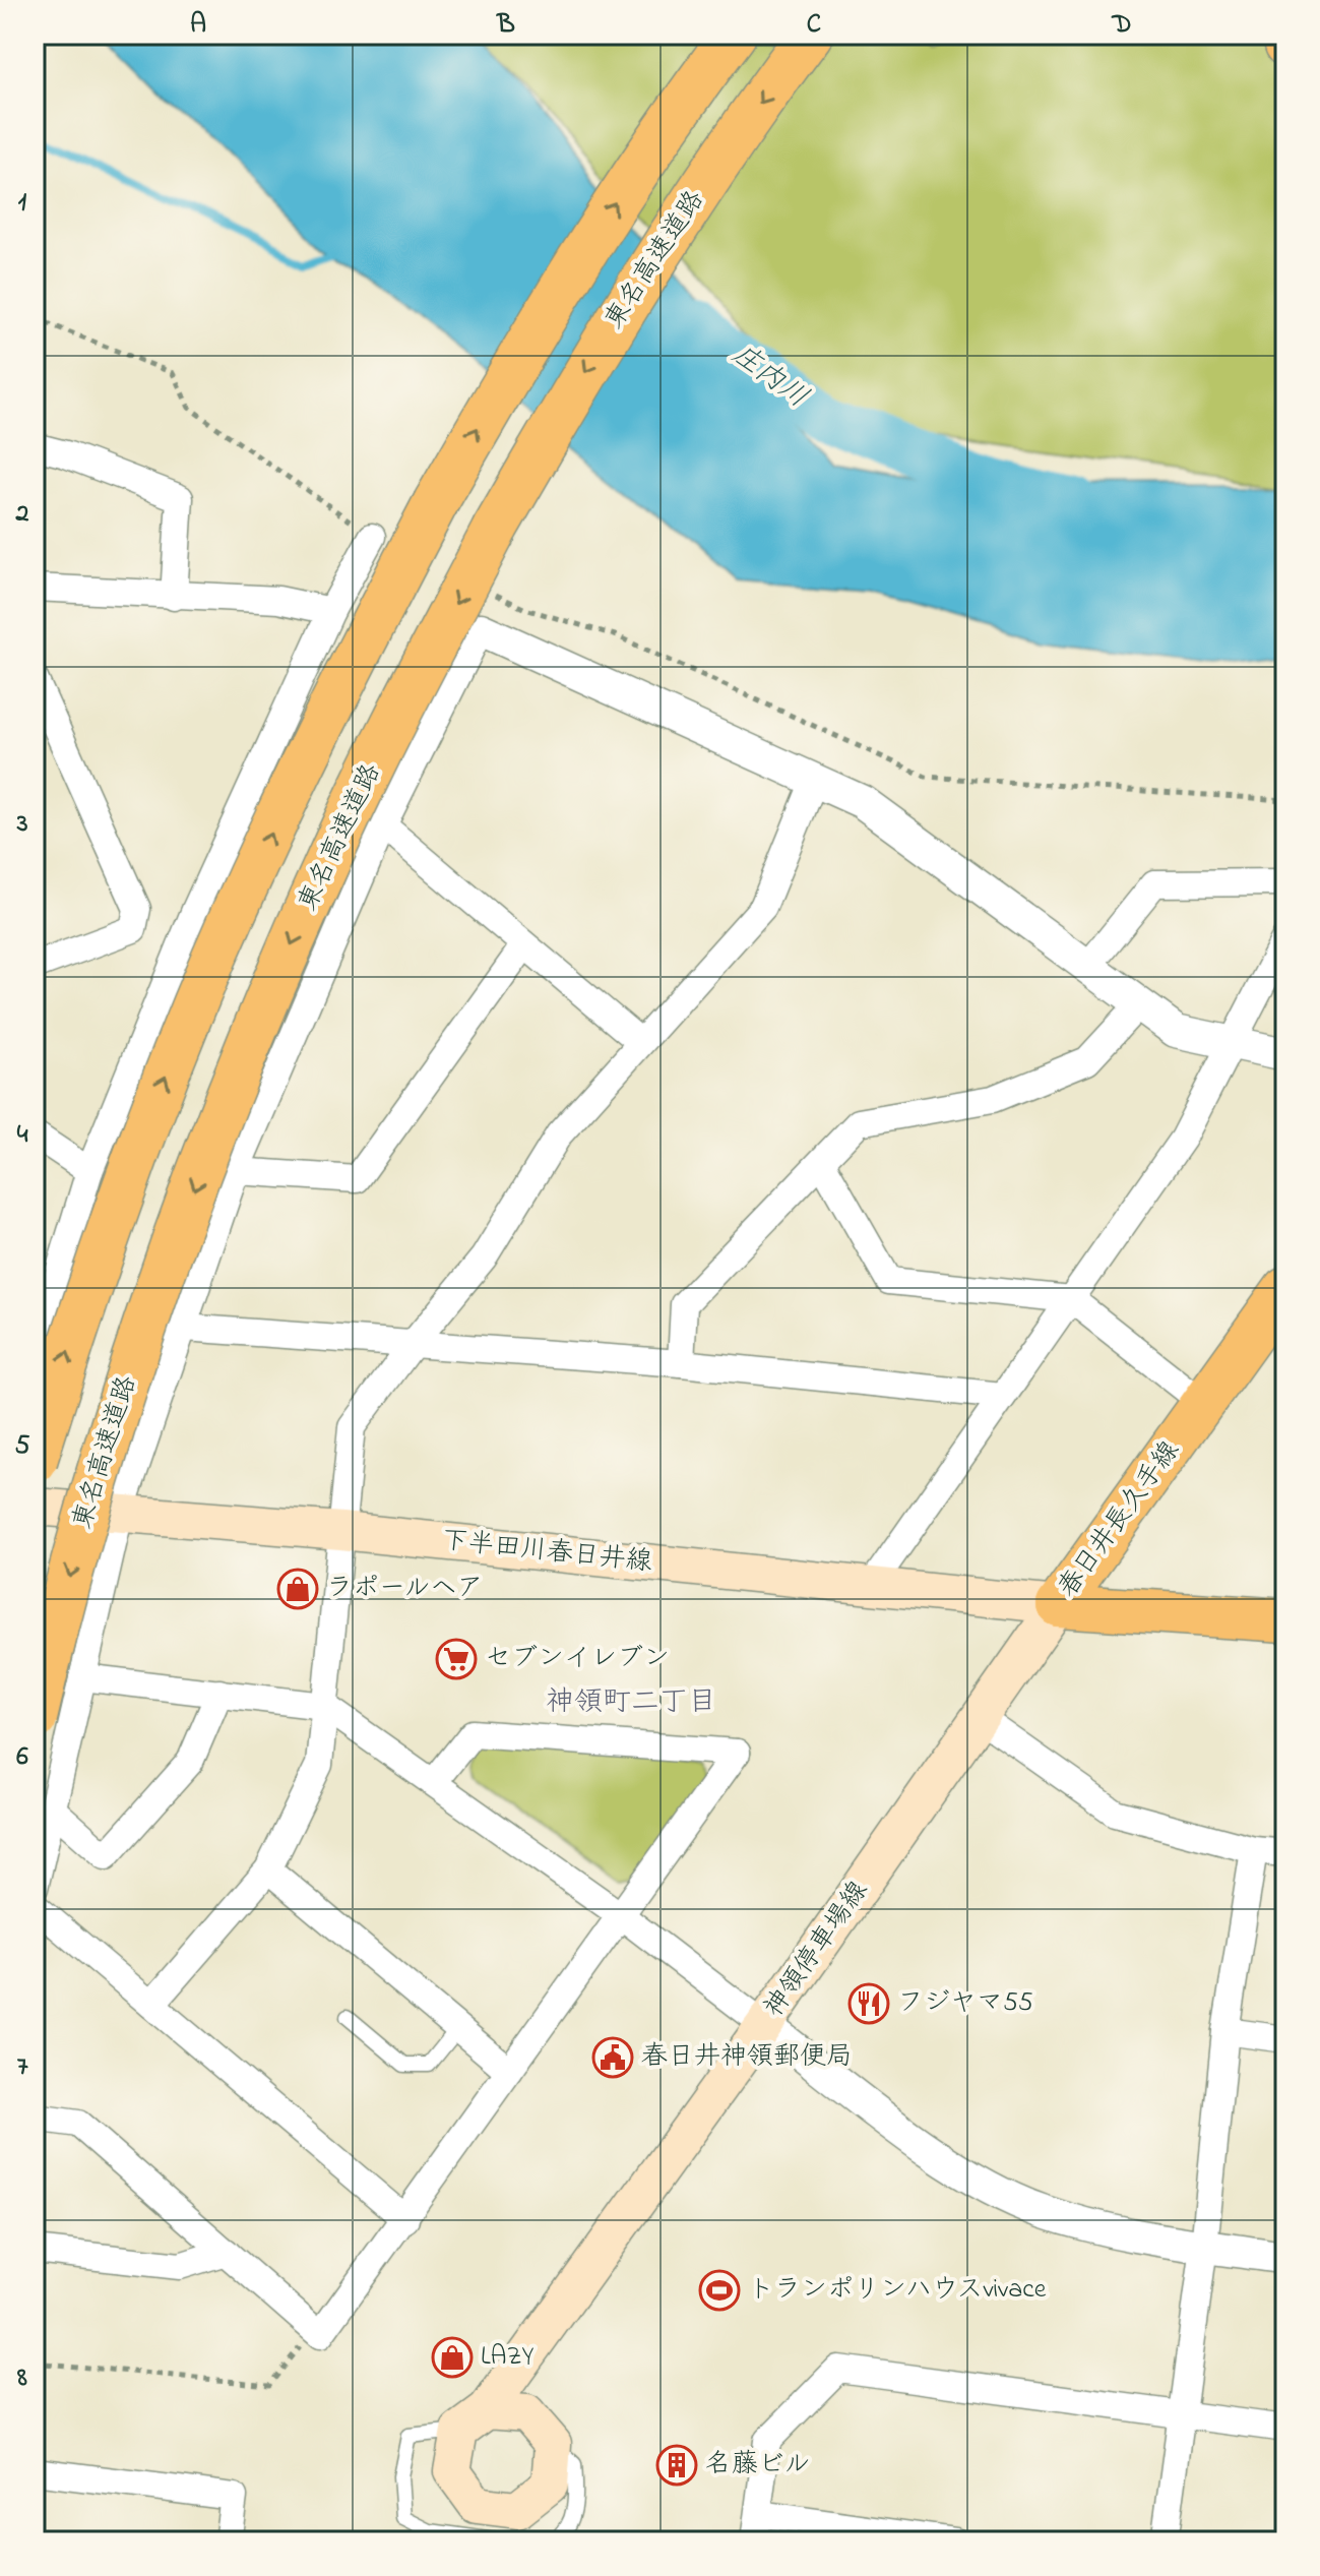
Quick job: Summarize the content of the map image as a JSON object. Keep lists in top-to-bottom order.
{
  "streets": {
    "highway": ["東名高速道路"],
    "main road": ["春日井長久手線", "下半田川春日井線", "神領停車場線"]
  },
  "crossings": [
    ["春日井長久手線", "下半田川春日井線"],
    ["春日井長久手線", "神領停車場線"],
    ["下半田川春日井線", "神領停車場線"]
  ],
  "districts": ["神領町二丁目"],
  "water": ["庄内川"],
  "places": {
    "shop": ["ラポールヘア", "LAZY"],
    "supermarket": ["セブンイレブン"],
    "restaurant": ["フジヤマ55"],
    "public building": ["春日井神領郵便局"],
    "sports": ["トランポリンハウスvivace"],
    "building": ["名藤ビル"]
  },
  "grid": {
    "columns": [
      "A",
      "B",
      "C",
      "D"
    ],
    "rows": [
      "1",
      "2",
      "3",
      "4",
      "5",
      "6",
      "7",
      "8"
    ]
  }
}
